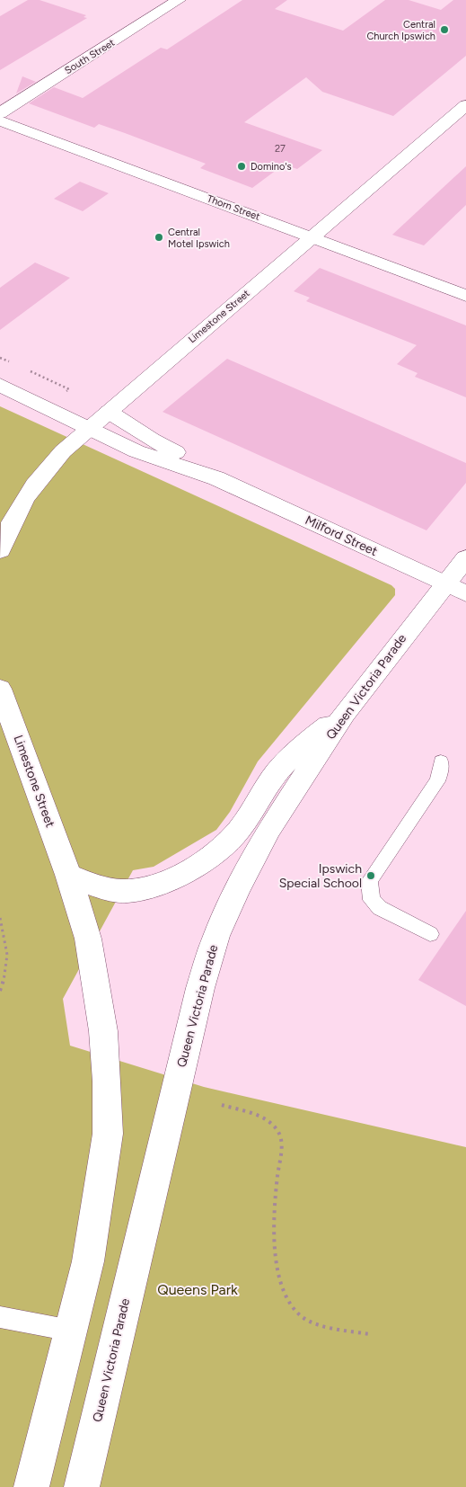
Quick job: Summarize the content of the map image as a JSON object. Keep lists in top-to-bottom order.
{
  "streets": {
    "main road": [
      "South Street",
      "Thorn Street",
      "Limestone Street",
      "Milford Street",
      "Queen Victoria Parade"
    ]
  },
  "crossings": [
    ["Thorn Street", "Limestone Street"],
    ["Limestone Street", "Milford Street"],
    ["Milford Street", "Queen Victoria Parade"]
  ],
  "parks": ["Queens Park"],
  "places": [
    "Central Church Ipswich",
    "Domino's",
    "Central Motel Ipswich",
    "Ipswich Special School"
  ],
  "house_numbers": ["27"]
}
